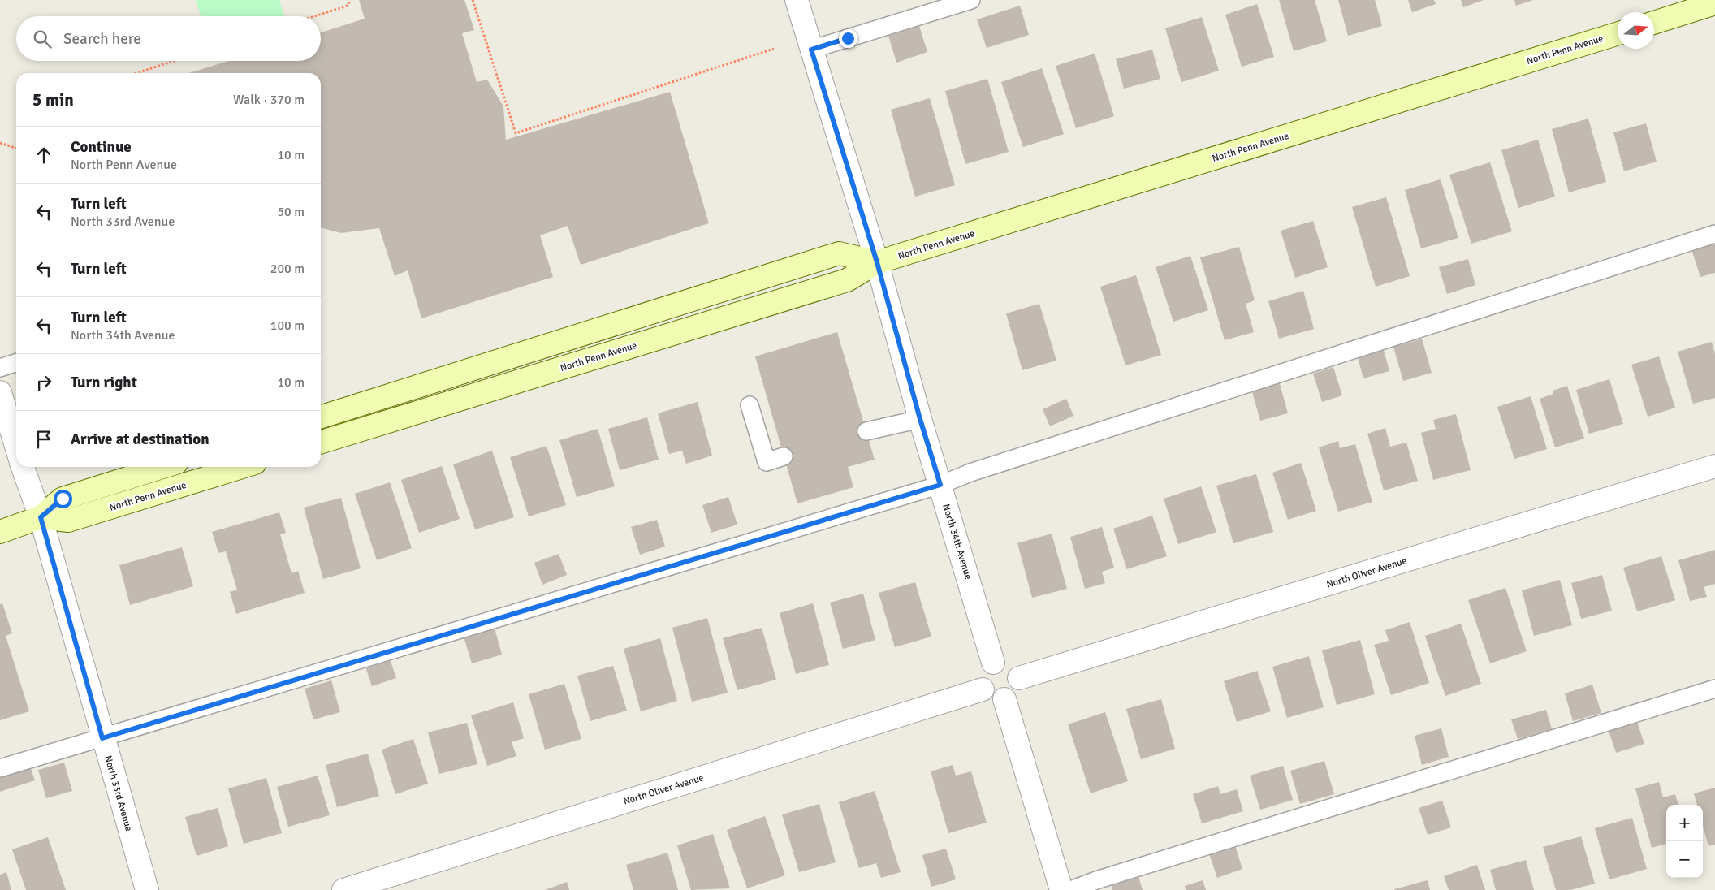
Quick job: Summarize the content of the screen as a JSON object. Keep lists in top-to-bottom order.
{
  "streets": {
    "main road": ["North Penn Avenue"],
    "street": ["North 34th Avenue", "North Oliver Avenue", "North 33rd Avenue"]
  },
  "crossings": [
    ["North Penn Avenue", "North 34th Avenue"],
    ["North Penn Avenue", "North 33rd Avenue"],
    ["North 34th Avenue", "North Oliver Avenue"]
  ],
  "north": "right",
  "page": {
    "search": "Search here",
    "heading": ["5 min", "Walk · 370 m"],
    "list": [
      ["Continue", "North Penn Avenue", "10 m"],
      ["Turn left", "North 33rd Avenue", "50 m"],
      ["Turn left", "200 m"],
      ["Turn left", "North 34th Avenue", "100 m"],
      ["Turn right", "10 m"],
      "Arrive at destination"
    ],
    "map_buttons": ["+", "−"]
  }
}
